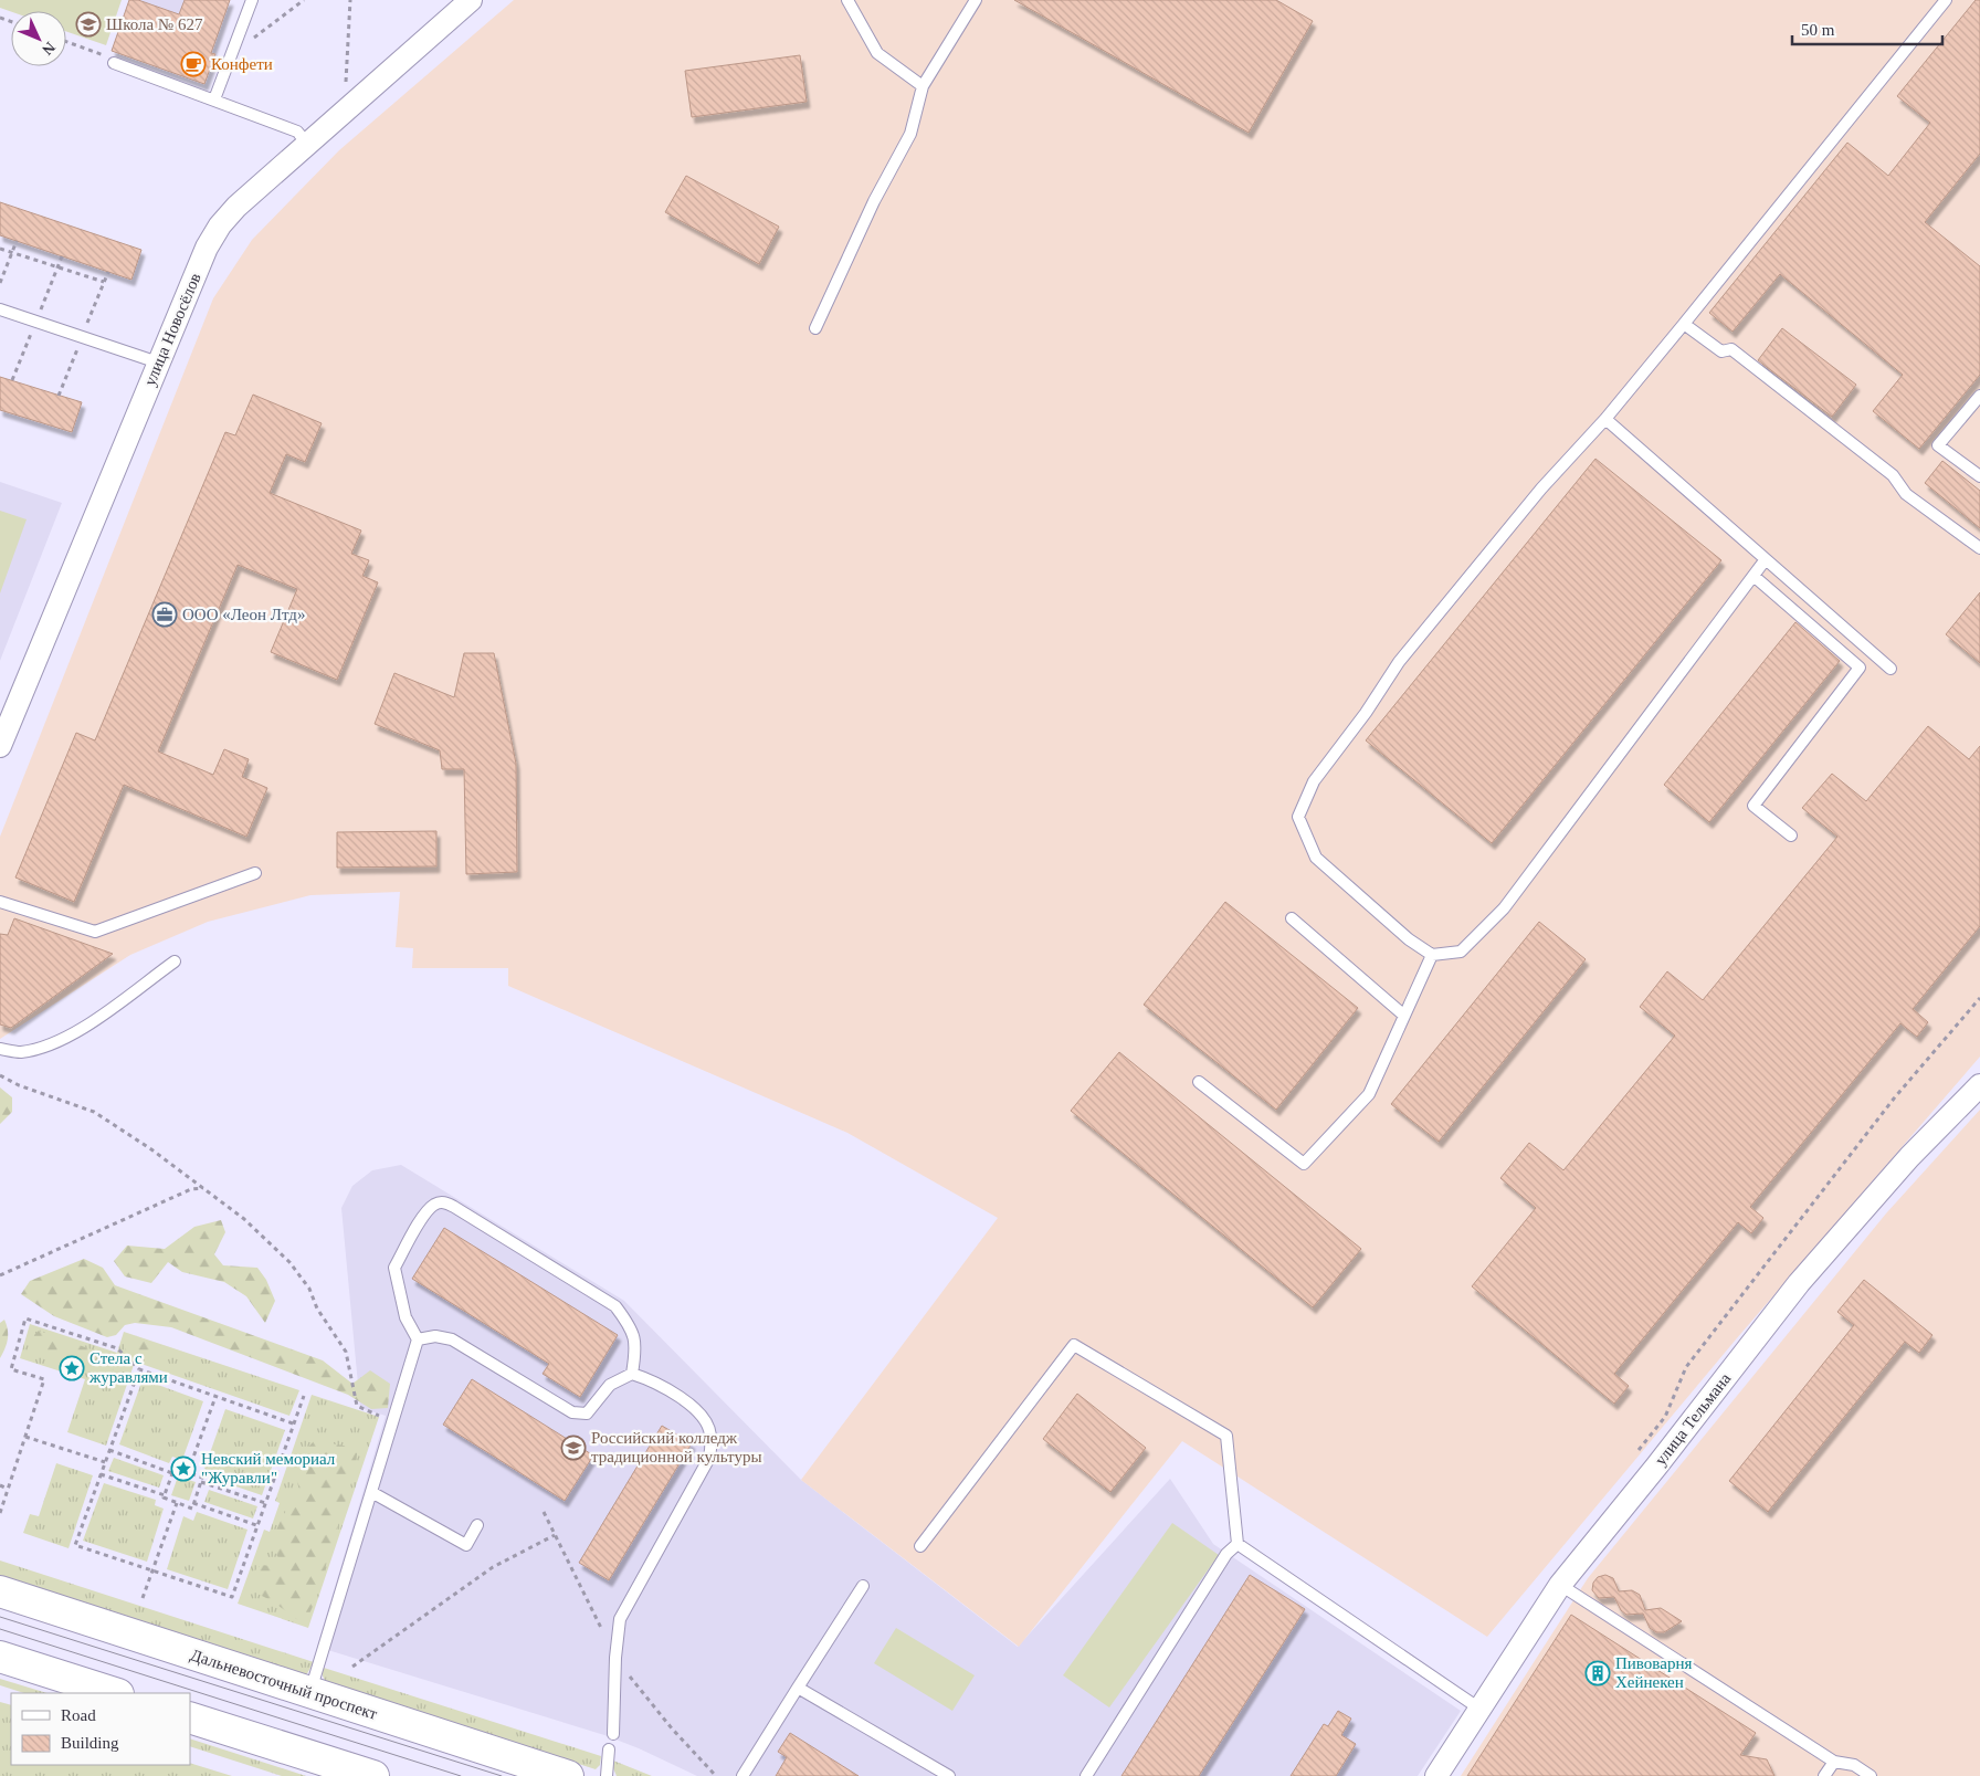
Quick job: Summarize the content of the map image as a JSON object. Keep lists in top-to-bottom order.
{
  "streets": {
    "main road": ["Дальневосточный проспект"],
    "street": ["улица Новосёлов", "улица Тельмана"]
  },
  "places": {
    "school or university": ["Школа № 627", "Российский колледж традиционной культуры"],
    "cafe": ["Конфети"],
    "office": ["ООО «Леон Лтд»"],
    "place": ["Стела с журавлями", "Невский мемориал \"Журавли\""],
    "building": ["Пивоварня Хейнекен"]
  },
  "legend": ["Road", "Building"],
  "scale_bar": "50 m",
  "north": "bottom right"
}
